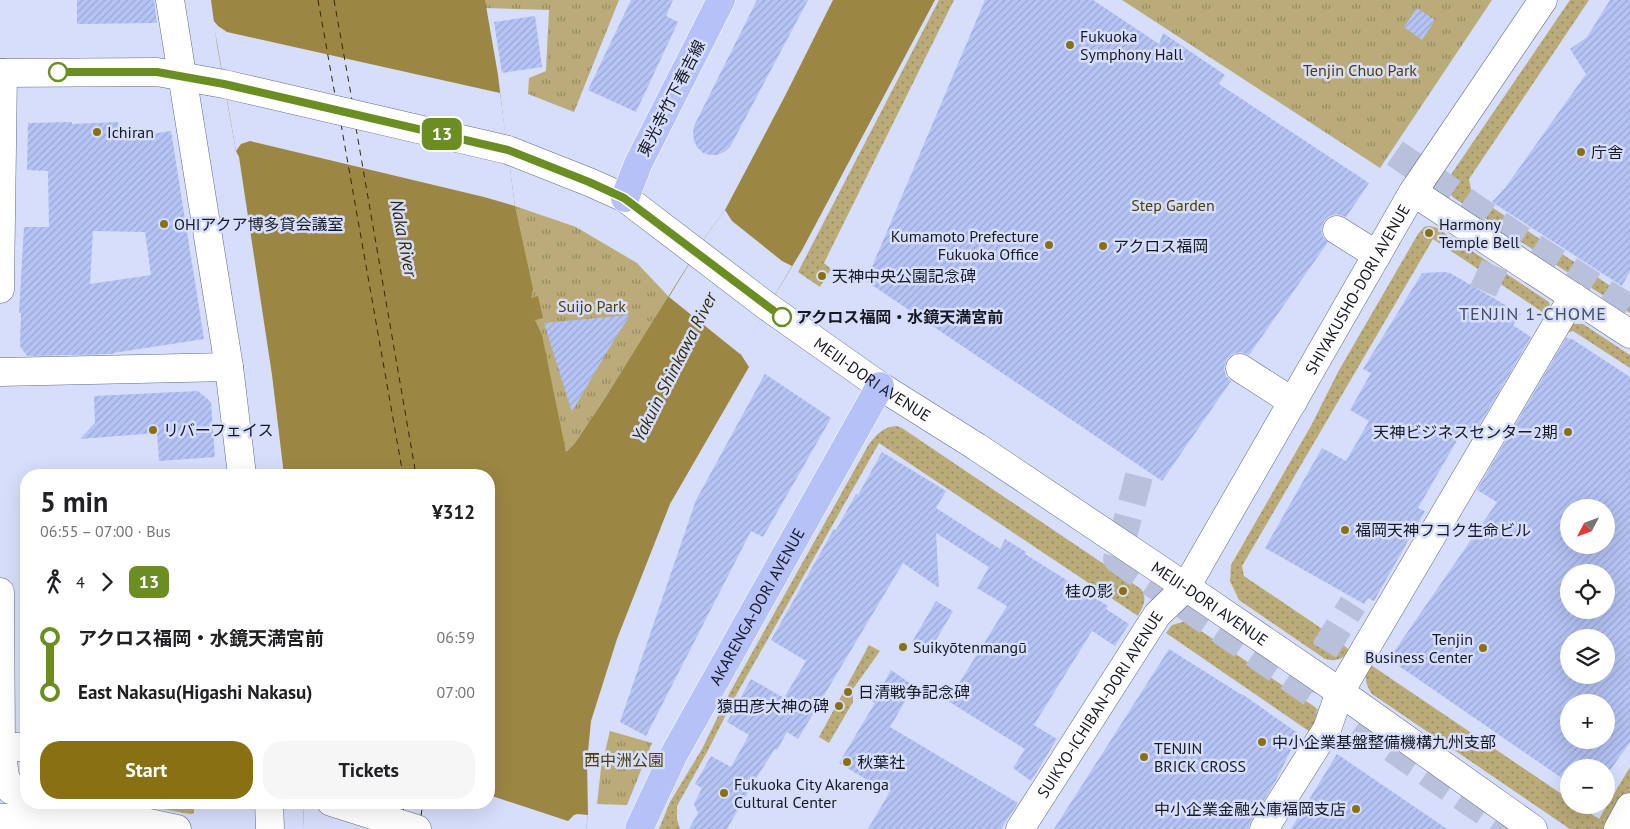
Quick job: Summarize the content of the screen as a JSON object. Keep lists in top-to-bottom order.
{
  "streets": {
    "main road": ["東光寺竹下春吉線", "AKARENGA-DORI AVENUE"],
    "street": ["SHIYAKUSHO-DORI AVENUE", "MEIJI-DORI AVENUE", "SUIKYO-ICHIBAN-DORI AVENUE"]
  },
  "crossings": [
    ["東光寺竹下春吉線", "MEIJI-DORI AVENUE"],
    ["SHIYAKUSHO-DORI AVENUE", "MEIJI-DORI AVENUE"],
    ["SHIYAKUSHO-DORI AVENUE", "SUIKYO-ICHIBAN-DORI AVENUE"],
    ["MEIJI-DORI AVENUE", "AKARENGA-DORI AVENUE"],
    ["MEIJI-DORI AVENUE", "SUIKYO-ICHIBAN-DORI AVENUE"]
  ],
  "districts": ["TENJIN 1-CHOME"],
  "water": ["Naka River", "Yakuin Shinkawa River"],
  "parks": [
    "Tenjin Chuo Park",
    "Step Garden",
    "Suijo Park",
    "西中洲公園"
  ],
  "places": [
    "Fukuoka Symphony Hall",
    "Ichiran",
    "庁舎",
    "OHIアクア博多貸会議室",
    "Harmony Temple Bell",
    "Kumamoto Prefecture Fukuoka Office",
    "アクロス福岡",
    "天神中央公園記念碑",
    "アクロス福岡・水鏡天満宮前",
    "リバーフェイス",
    "天神ビジネスセンター2期",
    "福岡天神フコク生命ビル",
    "桂の影",
    "Suikyōtenmangū",
    "Tenjin Business Center",
    "日清戦争記念碑",
    "猿田彦大神の碑",
    "中小企業基盤整備機構九州支部",
    "TENJIN BRICK CROSS",
    "秋葉社",
    "Fukuoka City Akarenga Cultural Center",
    "中小企業金融公庫福岡支店"
  ],
  "lines": ["bus line 13"],
  "north": "bottom left",
  "page": {
    "on_map": "13",
    "heading": ["5 min", "06:55 – 07:00 · Bus", "¥312"],
    "map_buttons": ["+", "−"],
    "legs": ["4", "13"],
    "list": [
      {
        "name": "アクロス福岡・水鏡天満宮前",
        "value": "06:59"
      },
      {
        "name": "East Nakasu(Higashi Nakasu)",
        "value": "07:00"
      }
    ],
    "buttons": ["Start", "Tickets"]
  }
}
